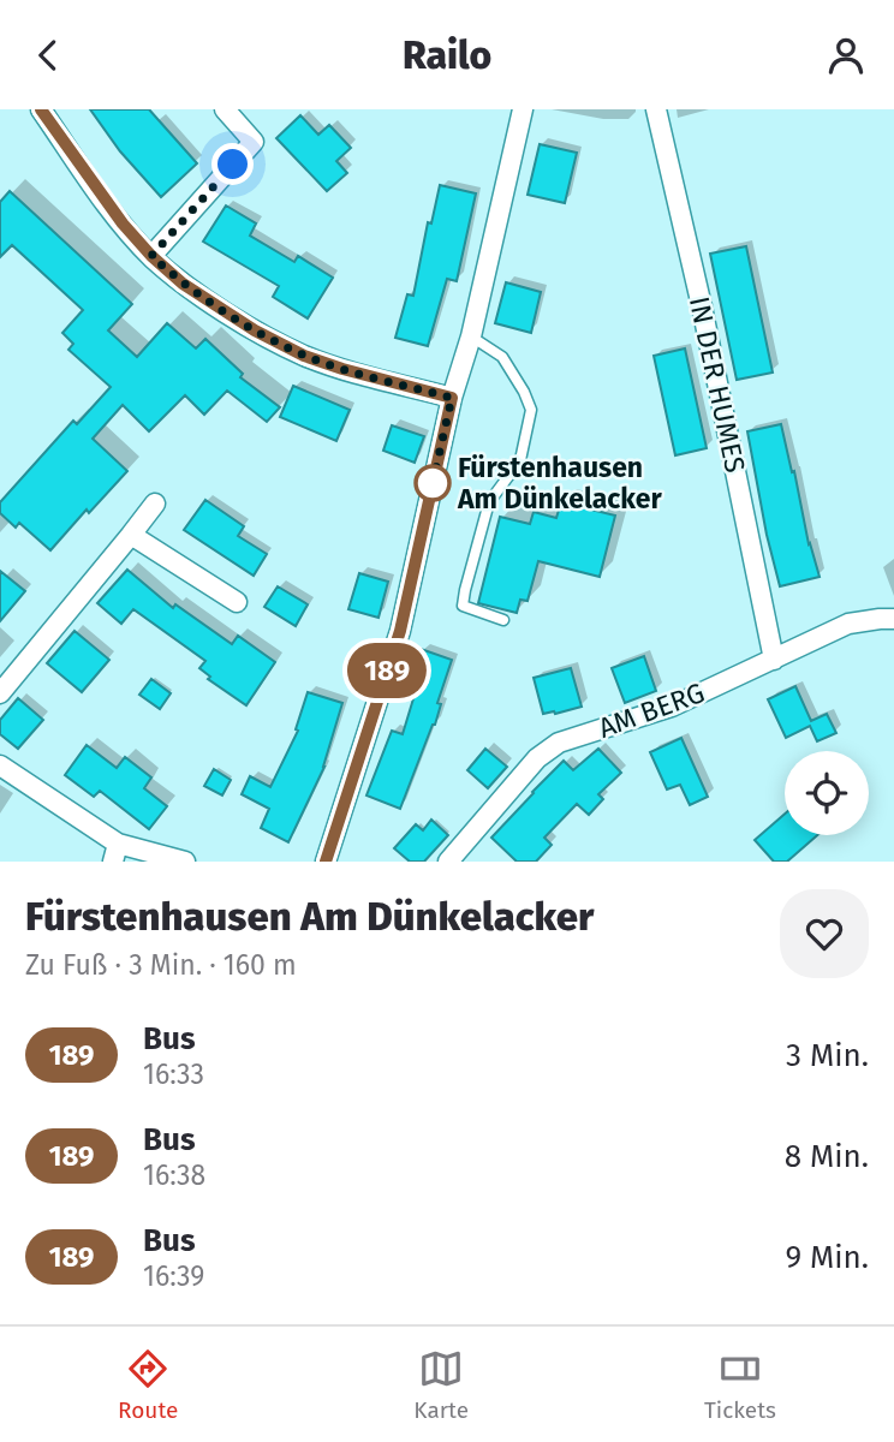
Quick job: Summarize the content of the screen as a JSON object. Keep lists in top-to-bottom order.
{
  "streets": {
    "street": ["IN DER HUMES", "AM BERG"]
  },
  "crossings": [
    ["IN DER HUMES", "AM BERG"]
  ],
  "places": ["Fürstenhausen Am Dünkelacker"],
  "lines": ["bus line 189"],
  "page": {
    "header": "Railo",
    "on_map": "189",
    "heading": ["Fürstenhausen Am Dünkelacker", "Zu Fuß · 3 Min. · 160 m"],
    "list": [
      {
        "mark": "189",
        "name": "Bus",
        "note": "16:33",
        "value": "3 Min."
      },
      {
        "mark": "189",
        "name": "Bus",
        "note": "16:38",
        "value": "8 Min."
      },
      {
        "mark": "189",
        "name": "Bus",
        "note": "16:39",
        "value": "9 Min."
      }
    ],
    "tabs": ["Route", "Karte", "Tickets"]
  }
}
